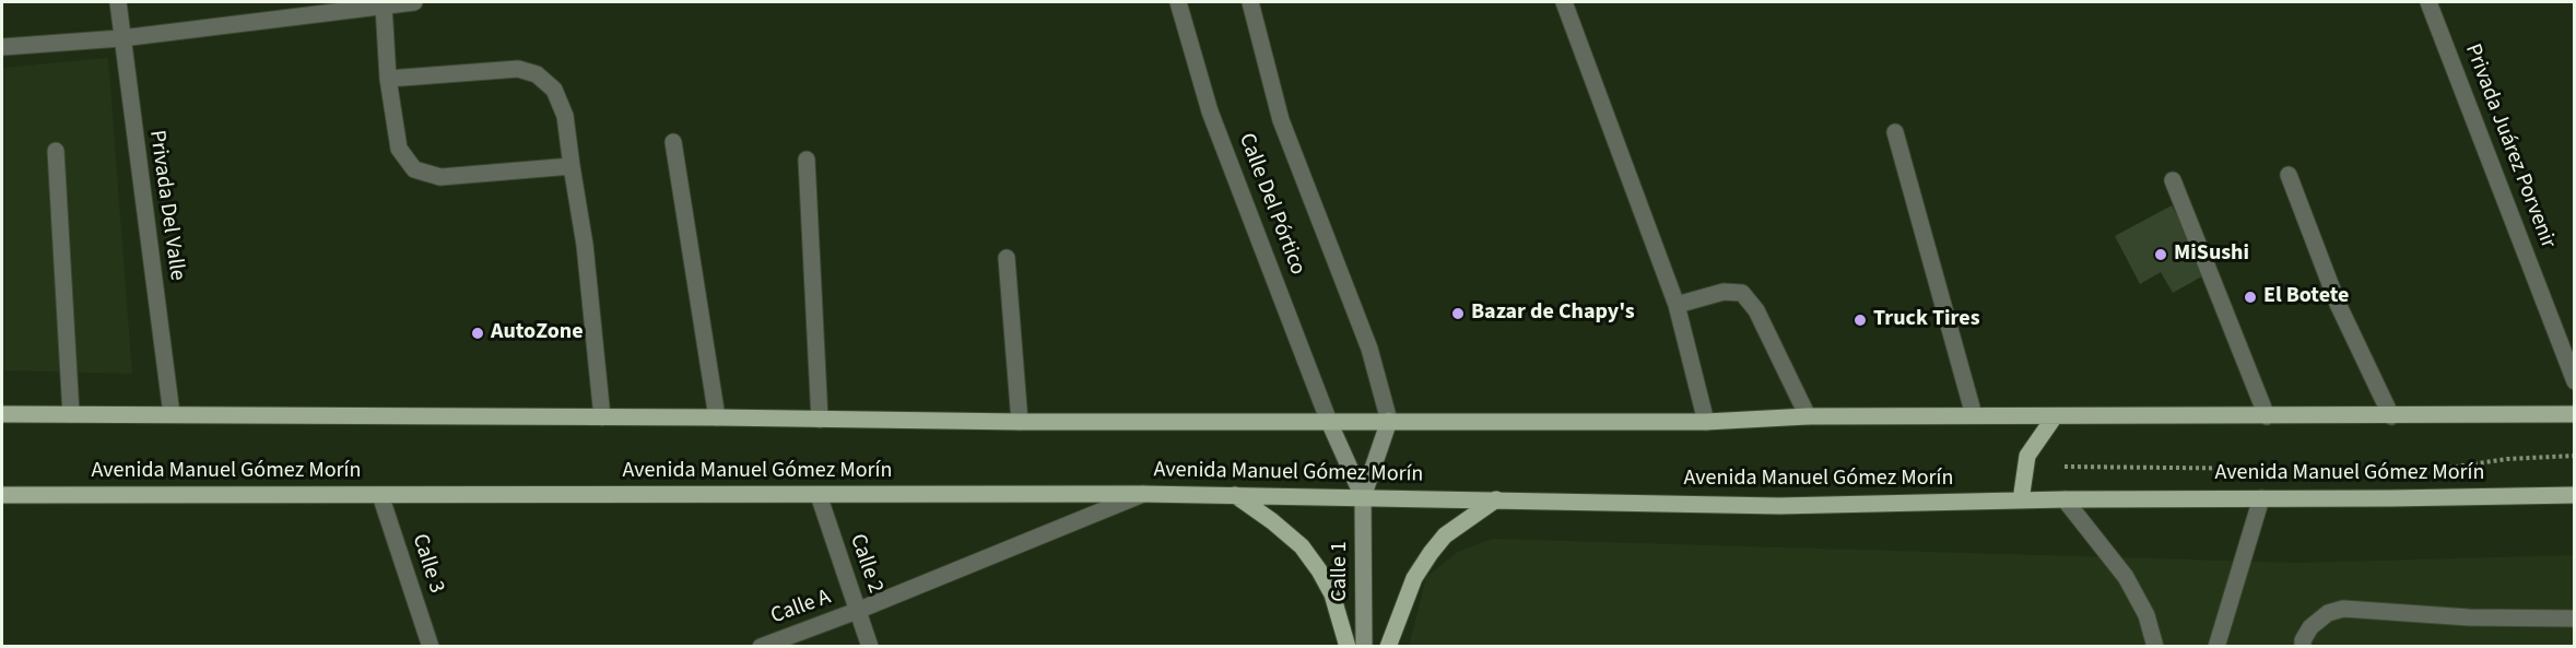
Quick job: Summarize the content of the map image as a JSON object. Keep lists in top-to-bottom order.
{
  "streets": {
    "main road": ["Avenida Manuel Gómez Morín"],
    "street": [
      "Privada Juárez Porvenir",
      "Calle Del Pórtico",
      "Privada Del Valle",
      "Calle 3",
      "Calle 2",
      "Calle 1",
      "Calle A"
    ]
  },
  "crossings": [
    ["Calle Del Pórtico", "Calle 1"],
    ["Avenida Manuel Gómez Morín", "Calle 3"],
    ["Avenida Manuel Gómez Morín", "Calle 2"],
    ["Avenida Manuel Gómez Morín", "Calle 1"],
    ["Avenida Manuel Gómez Morín", "Calle A"],
    ["Calle 2", "Calle A"]
  ],
  "places": [
    "MiSushi",
    "El Botete",
    "Bazar de Chapy's",
    "Truck Tires",
    "AutoZone"
  ]
}
